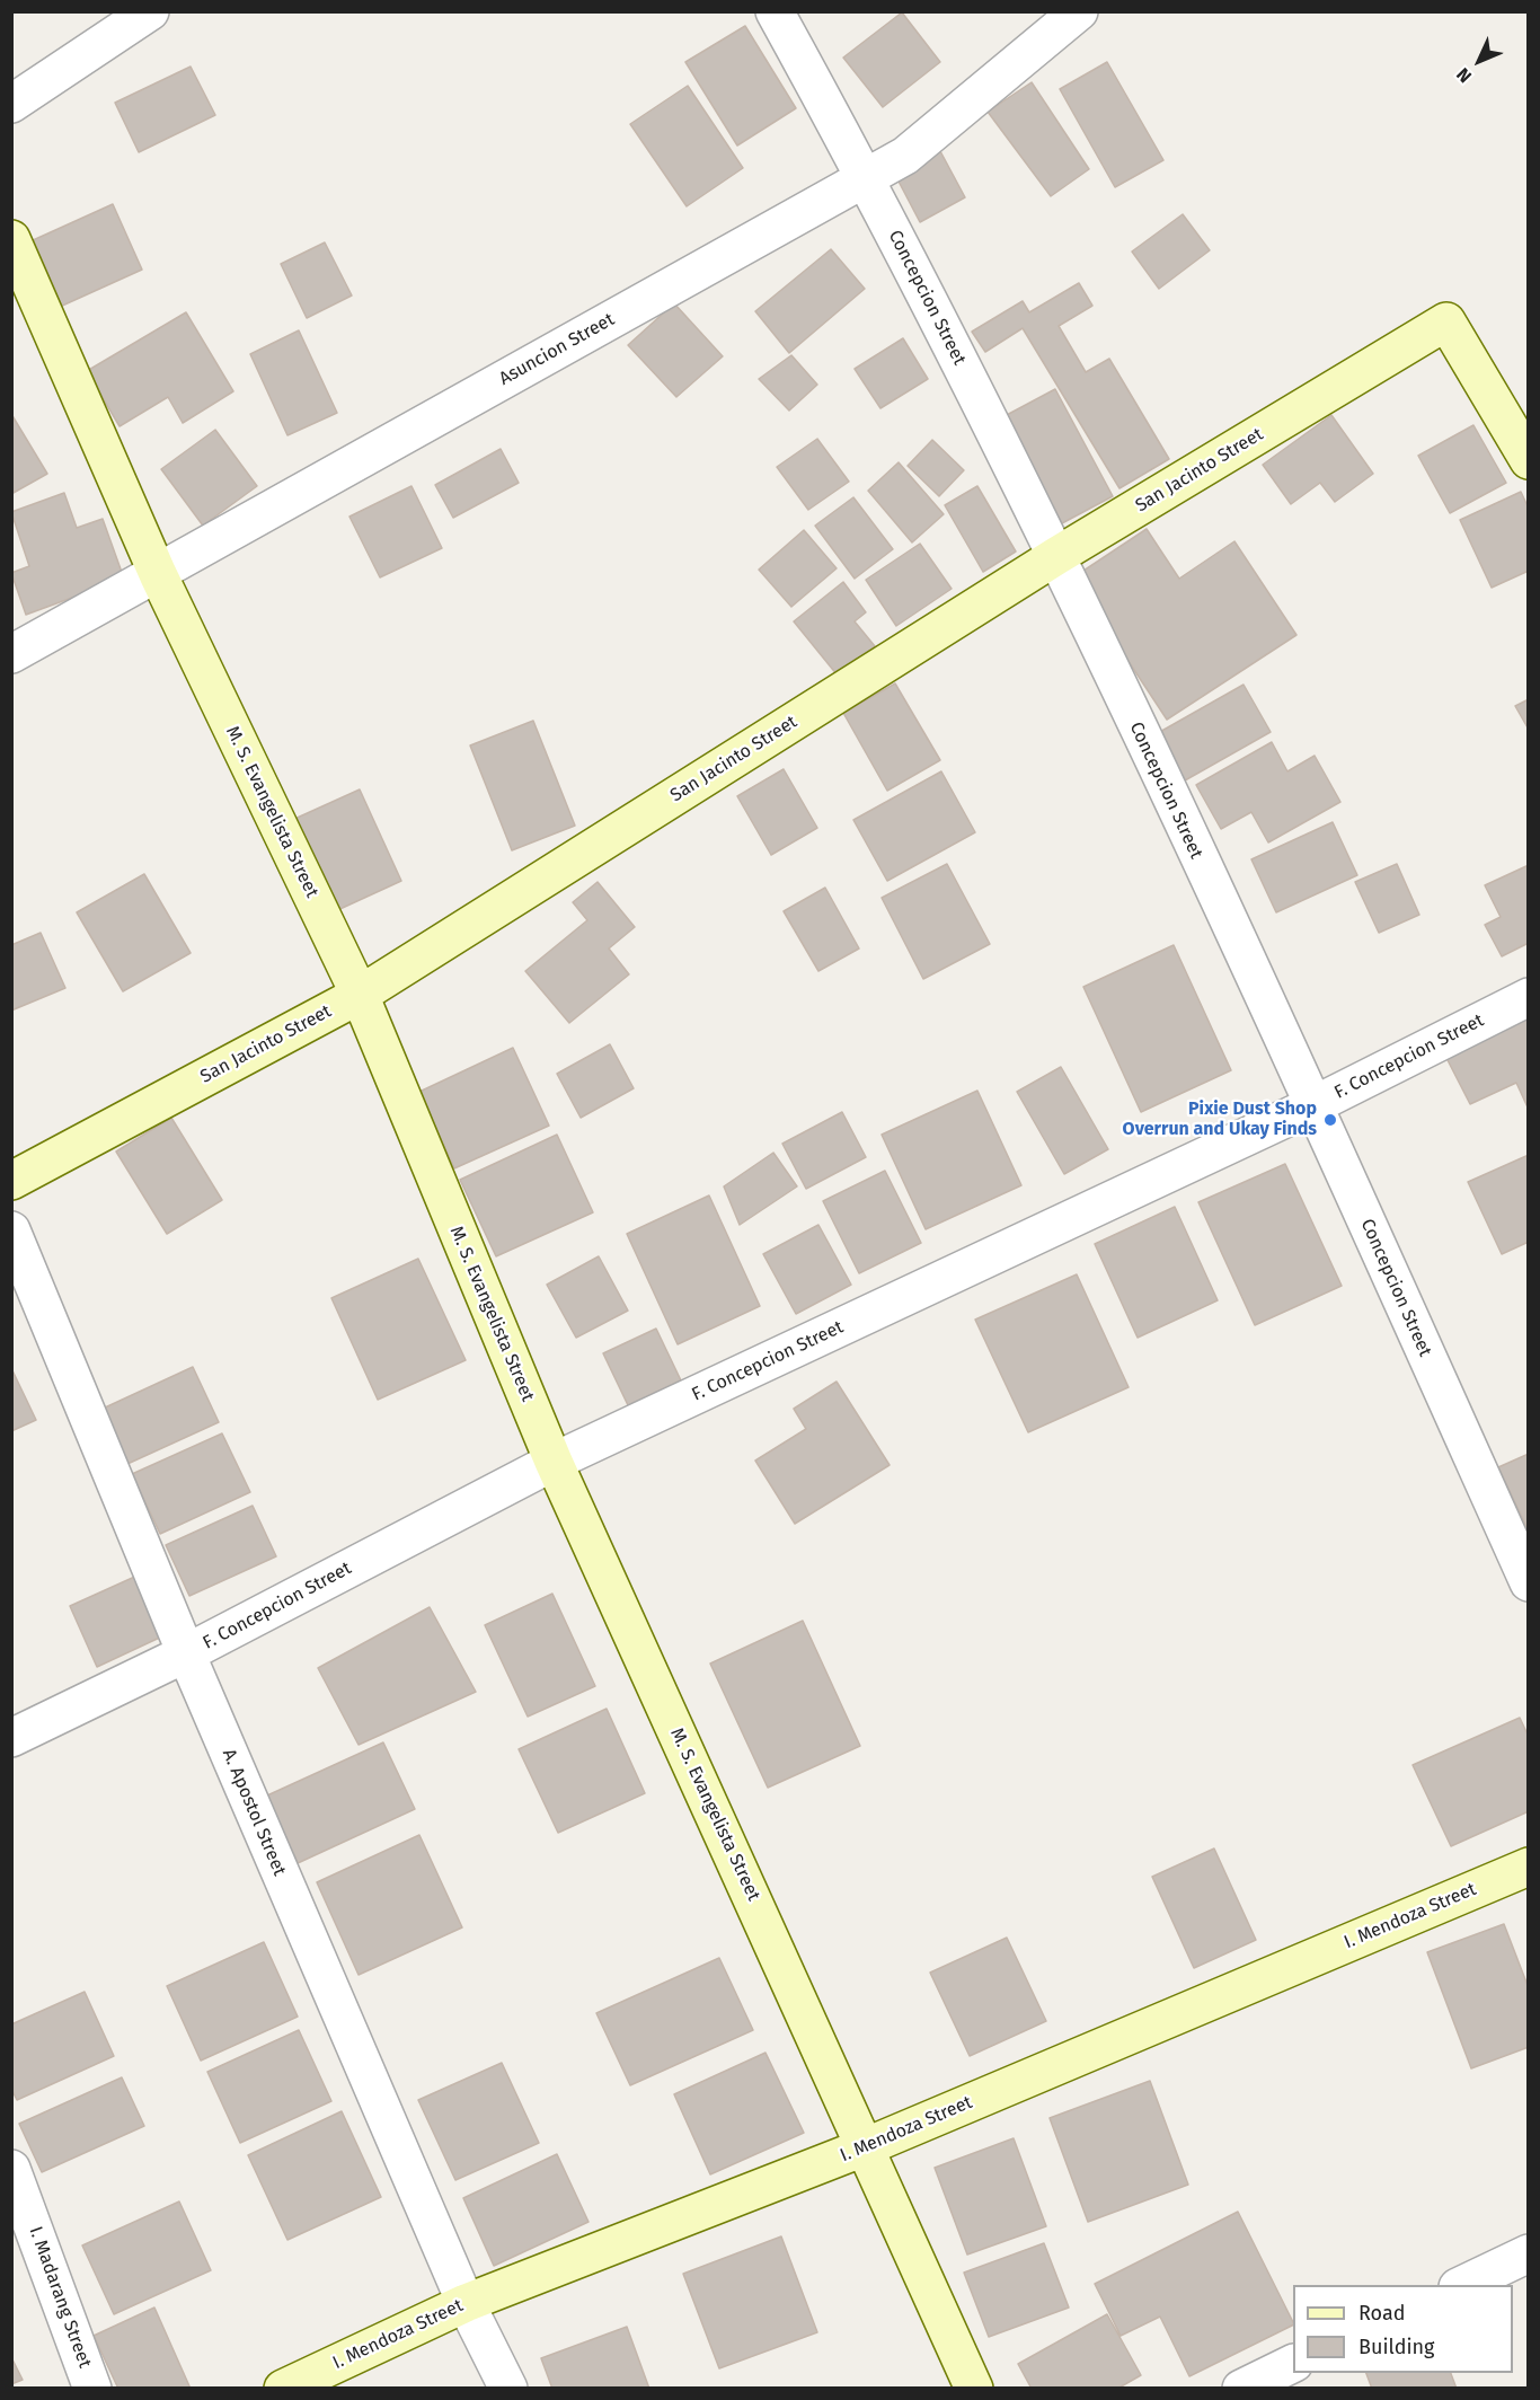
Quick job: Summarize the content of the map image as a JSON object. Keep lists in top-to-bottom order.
{
  "streets": {
    "street": [
      "Concepcion Street",
      "Asuncion Street",
      "San Jacinto Street",
      "M. S. Evangelista Street",
      "F. Concepcion Street",
      "A. Apostol Street",
      "I. Mendoza Street",
      "I. Madarang Street"
    ]
  },
  "crossings": [
    ["Concepcion Street", "Asuncion Street"],
    ["Concepcion Street", "San Jacinto Street"],
    ["Concepcion Street", "F. Concepcion Street"],
    ["Asuncion Street", "M. S. Evangelista Street"],
    ["San Jacinto Street", "M. S. Evangelista Street"],
    ["M. S. Evangelista Street", "F. Concepcion Street"],
    ["M. S. Evangelista Street", "I. Mendoza Street"],
    ["F. Concepcion Street", "A. Apostol Street"],
    ["A. Apostol Street", "I. Mendoza Street"]
  ],
  "places": ["Pixie Dust Shop Overrun and Ukay Finds"],
  "legend": ["Road", "Building"],
  "north": "bottom left"
}
